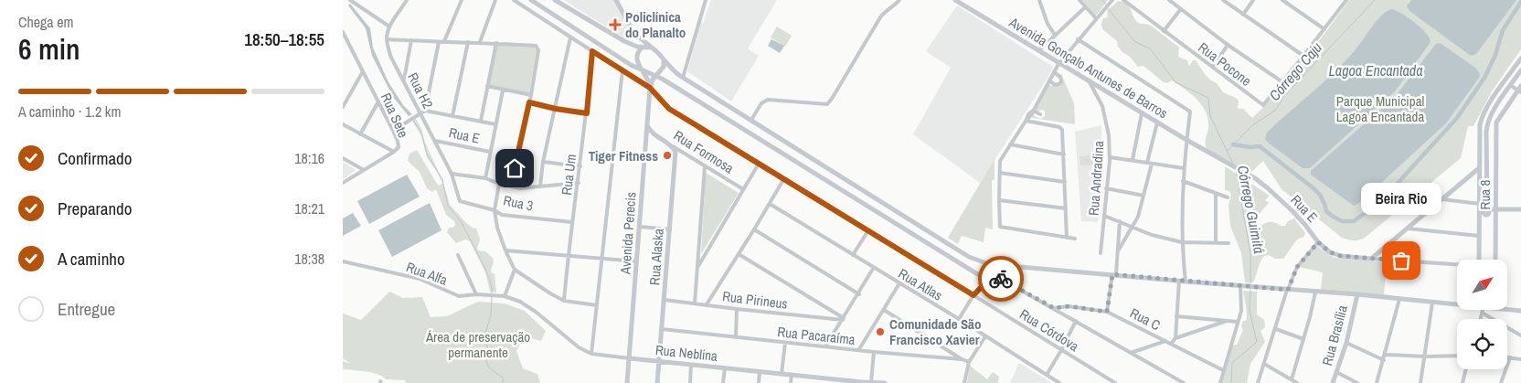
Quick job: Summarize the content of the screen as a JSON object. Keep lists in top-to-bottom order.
{
  "streets": {
    "main road": [
      "Avenida Gonçalo Antunes de Barros",
      "Rua E",
      "Rua Formosa",
      "Rua 8",
      "Avenida Perecis",
      "Rua Alaska",
      "Rua Brasília",
      "Rua Neblina"
    ],
    "street": [
      "Rua Pocone",
      "Rua H2",
      "Rua Sete",
      "Rua Um",
      "Rua Andradina",
      "Rua 3",
      "Rua Alfa",
      "Rua Atlas",
      "Rua Pirineus",
      "Rua C",
      "Rua Córdova",
      "Rua Pacaraíma"
    ]
  },
  "crossings": [
    ["Avenida Gonçalo Antunes de Barros", "Rua E"],
    ["Avenida Gonçalo Antunes de Barros", "Rua Andradina"],
    ["Rua H2", "Rua E"],
    ["Rua H2", "Rua 3"],
    ["Rua Formosa", "Avenida Perecis"],
    ["Rua Formosa", "Rua Alaska"],
    ["Rua Um", "Rua 3"],
    ["Rua Um", "Rua Córdova"],
    ["Avenida Perecis", "Rua Córdova"],
    ["Avenida Perecis", "Rua Neblina"],
    ["Rua Alaska", "Rua Pirineus"],
    ["Rua Alaska", "Rua Pacaraíma"],
    ["Rua Alaska", "Rua Neblina"],
    ["Rua Alfa", "Rua Neblina"]
  ],
  "water": ["Lagoa Encantada", "Córrego Caju", "Córrego Guimitá"],
  "parks": ["Parque Municipal Lagoa Encantada", "Área de preservação permanente"],
  "places": {
    "health": ["Policlínica do Planalto"],
    "other": ["Tiger Fitness", "Beira Rio", "Comunidade São Francisco Xavier"]
  },
  "north": "top right",
  "page": {
    "heading": ["6 min", "Chega em", "18:50–18:55"],
    "bar": "A caminho · 1.2 km",
    "list": [
      ["Confirmado", "18:16"],
      ["Preparando", "18:21"],
      ["A caminho", "18:38"],
      "Entregue"
    ],
    "bubble": "Beira Rio"
  }
}
